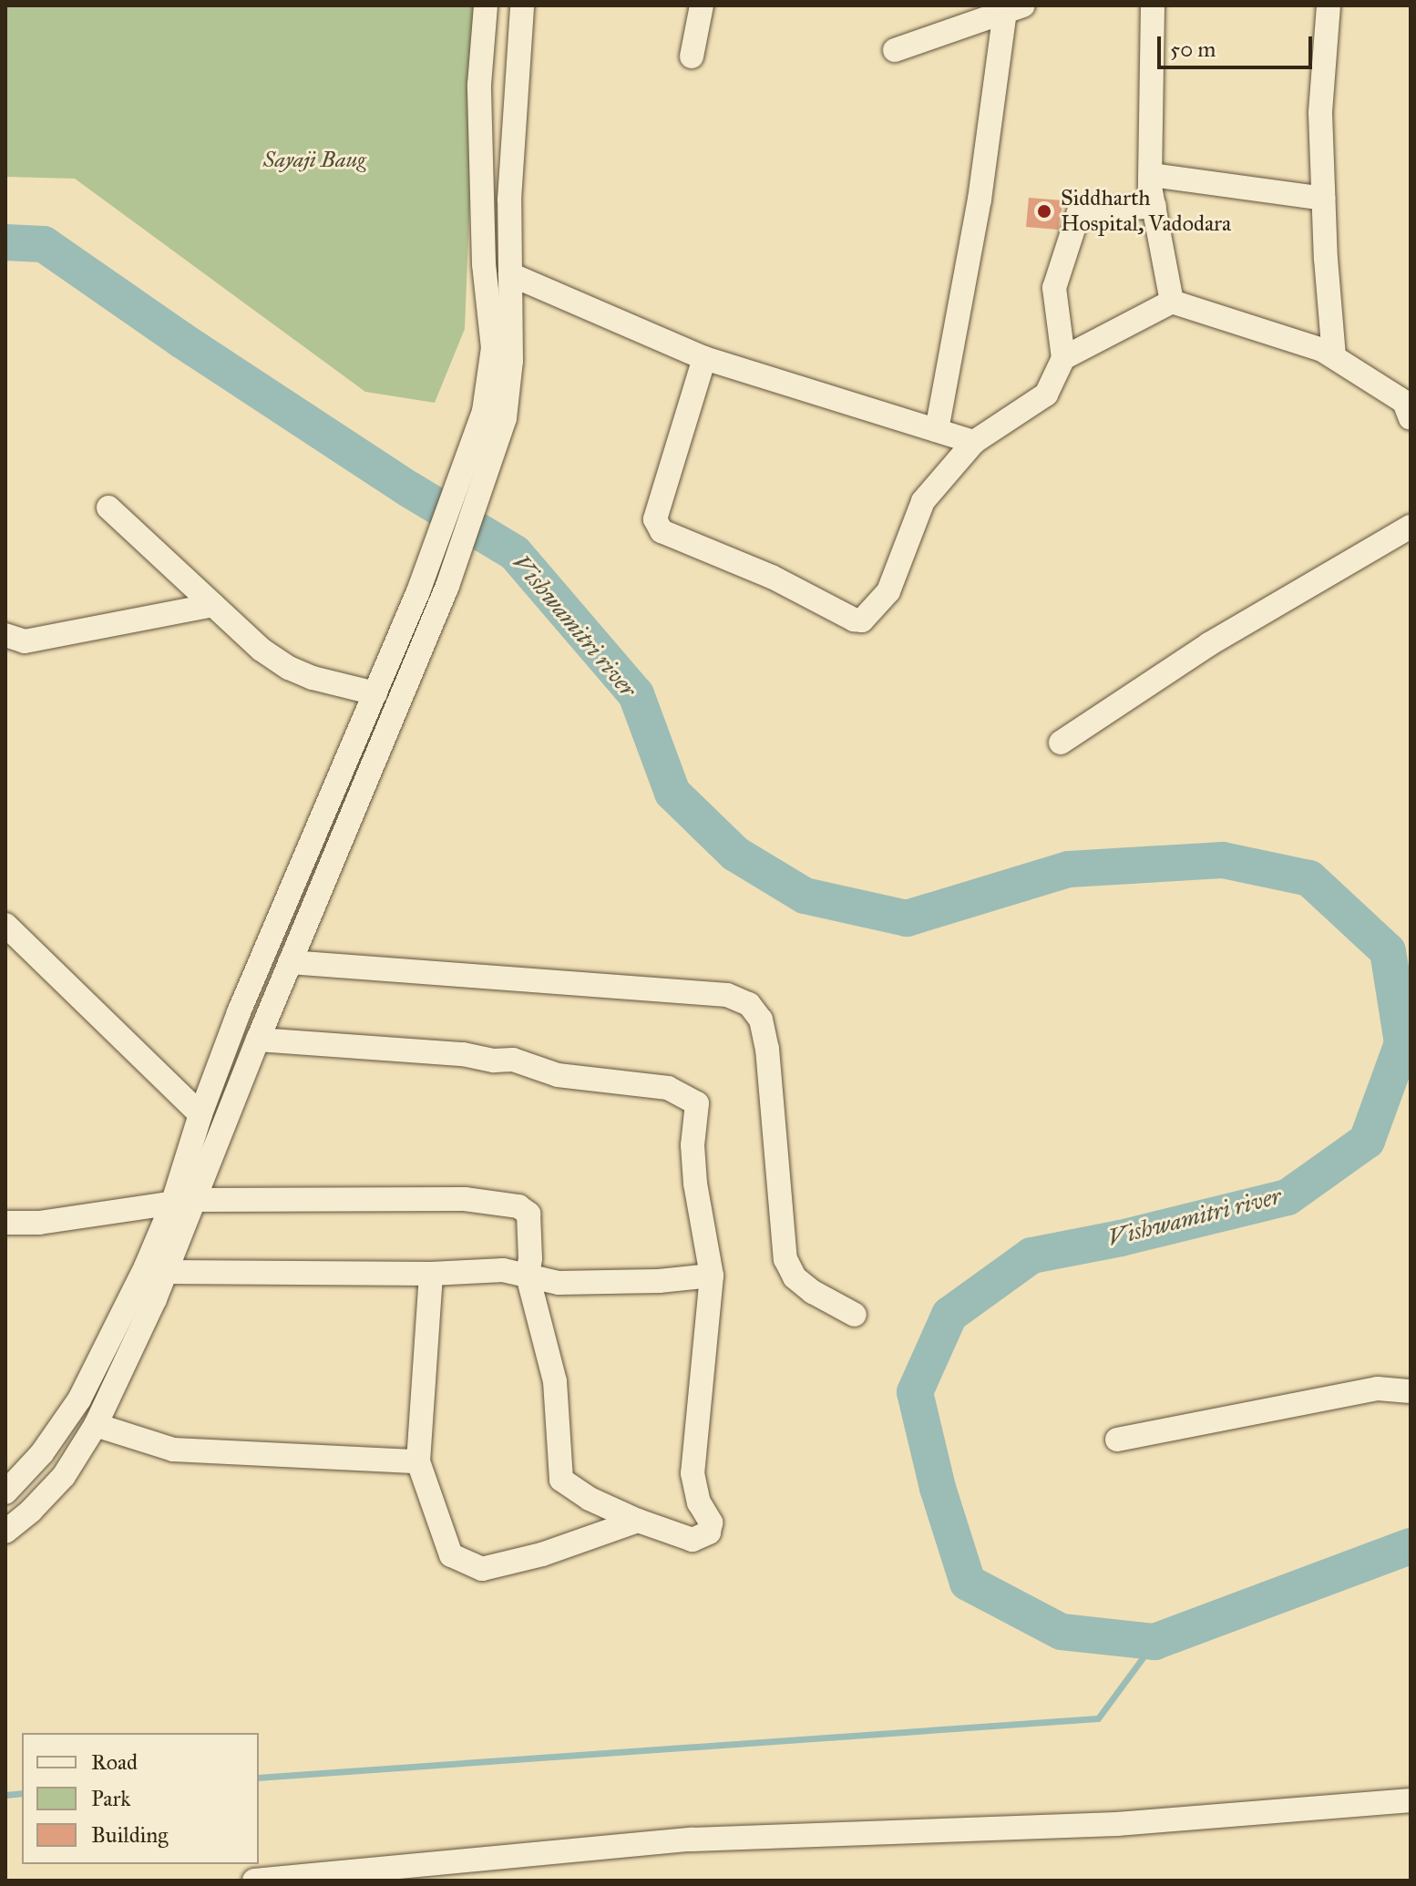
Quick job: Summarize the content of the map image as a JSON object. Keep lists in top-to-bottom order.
{
  "water": ["Vishwamitri river"],
  "parks": ["Sayaji Baug"],
  "places": ["Siddharth Hospital, Vadodara"],
  "legend": ["Road", "Park", "Building"],
  "scale_bar": "50 m"
}
